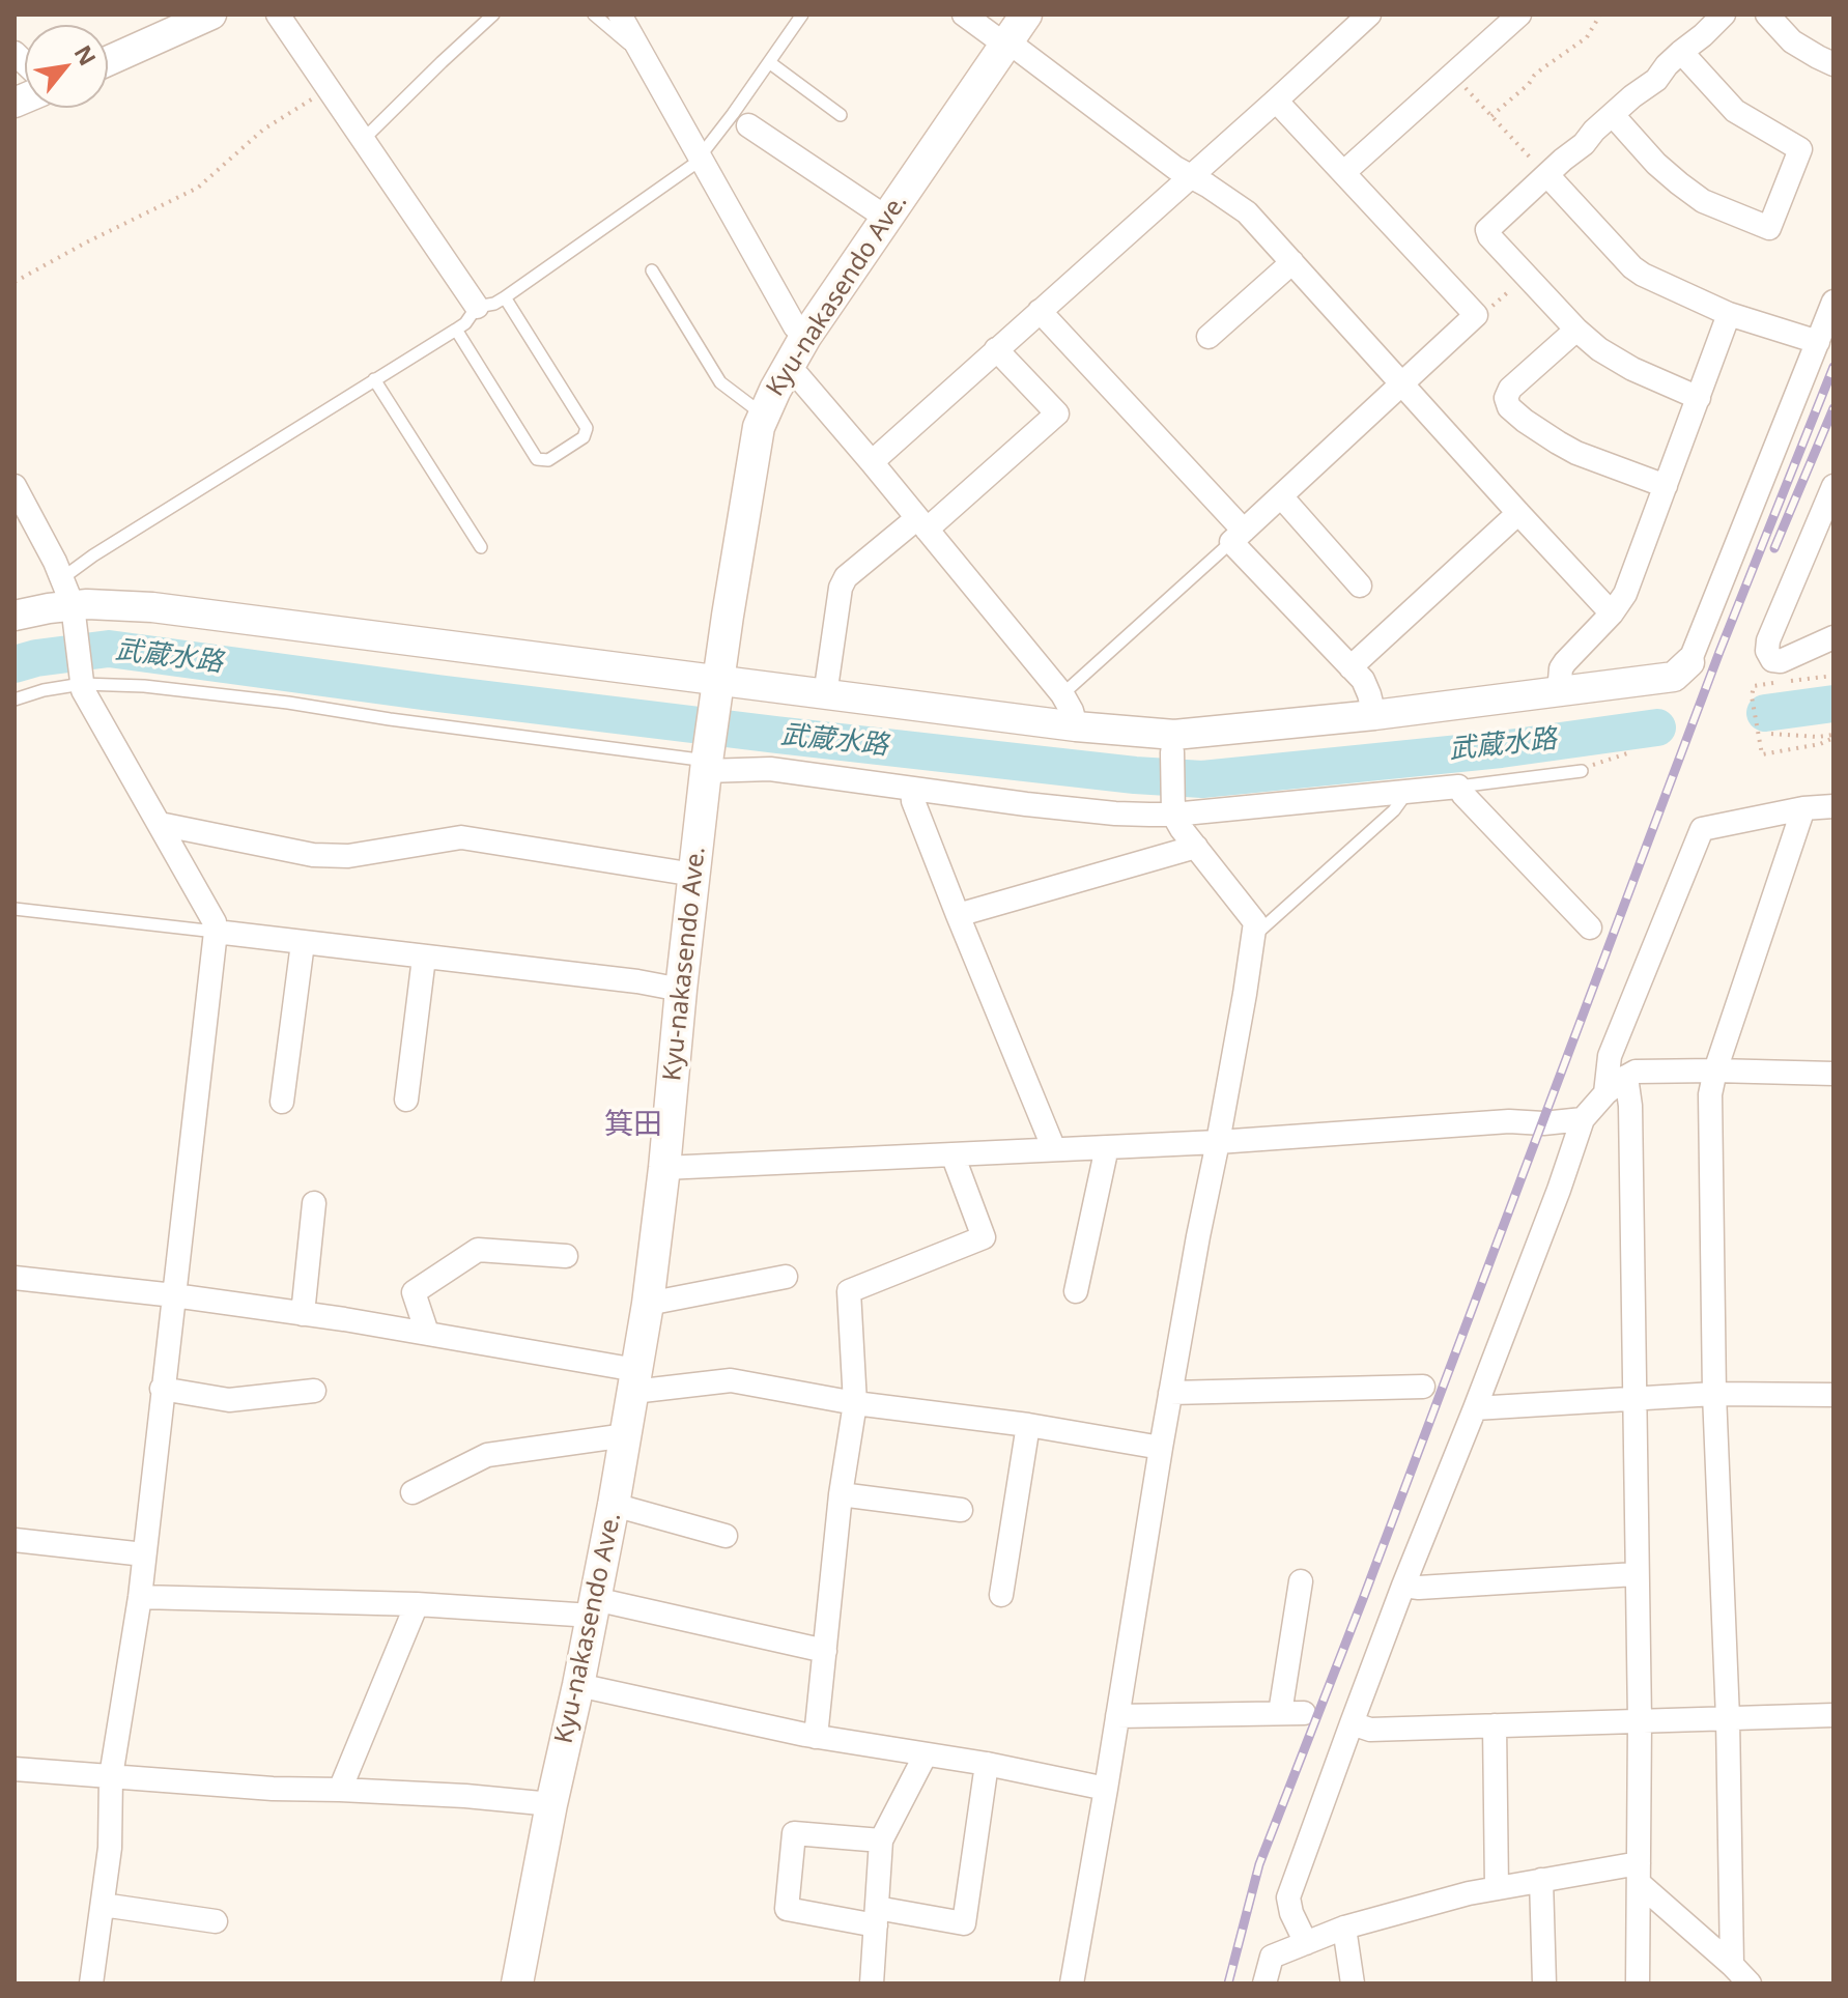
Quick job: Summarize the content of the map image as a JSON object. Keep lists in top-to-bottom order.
{
  "streets": {
    "main road": ["Kyu-nakasendo Ave."]
  },
  "districts": ["箕田"],
  "water": ["武蔵水路"],
  "north": "top right"
}
